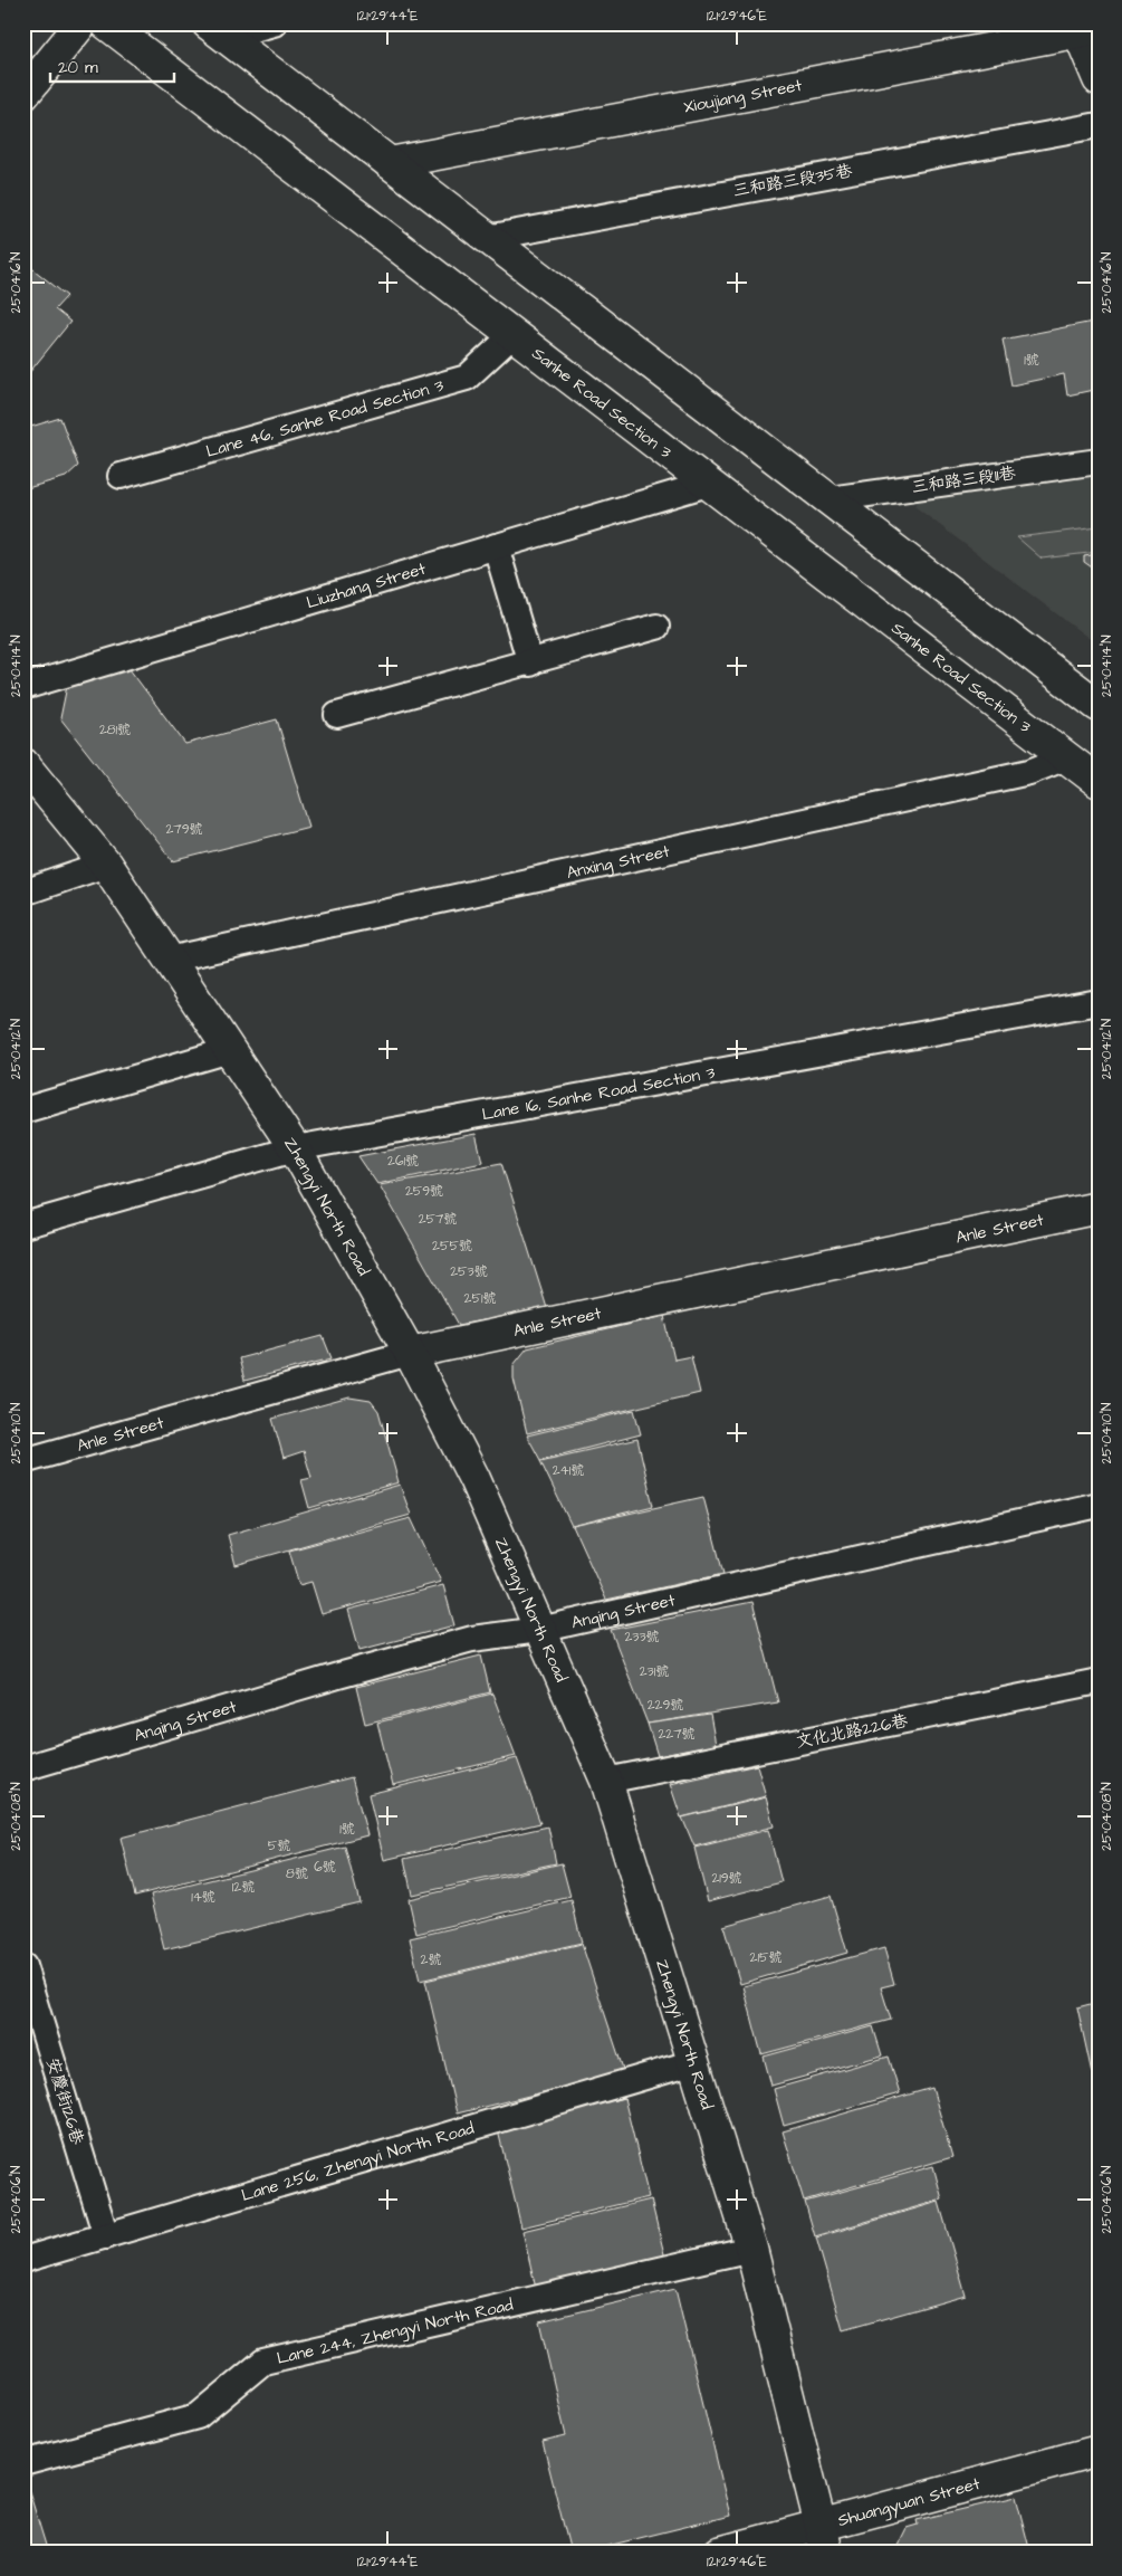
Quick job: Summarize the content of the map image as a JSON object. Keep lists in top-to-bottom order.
{
  "streets": {
    "street": [
      "Xioujiang Street",
      "Sanhe Road Section 3",
      "Zhengyi North Road",
      "Anle Street",
      "Shuangyuan Street"
    ],
    "lane": [
      "三和路三段35巷",
      "Lane 46, Sanhe Road Section 3",
      "三和路三段11巷",
      "Liuzhang Street",
      "Anxing Street",
      "Lane 16, Sanhe Road Section 3",
      "Anqing Street",
      "文化北路226巷",
      "安慶街126巷",
      "Lane 256, Zhengyi North Road",
      "Lane 244, Zhengyi North Road"
    ]
  },
  "crossings": [
    ["Sanhe Road Section 3", "Lane 46, Sanhe Road Section 3"],
    ["Sanhe Road Section 3", "Liuzhang Street"],
    ["Sanhe Road Section 3", "Anxing Street"],
    ["Anxing Street", "Zhengyi North Road"],
    ["Lane 16, Sanhe Road Section 3", "Zhengyi North Road"],
    ["Zhengyi North Road", "Anle Street"],
    ["Zhengyi North Road", "Anqing Street"],
    ["Zhengyi North Road", "文化北路226巷"],
    ["Zhengyi North Road", "Lane 256, Zhengyi North Road"],
    ["Zhengyi North Road", "Lane 244, Zhengyi North Road"],
    ["Zhengyi North Road", "Shuangyuan Street"],
    ["安慶街126巷", "Lane 256, Zhengyi North Road"]
  ],
  "house_numbers": [
    "1號",
    "281號",
    "279號",
    "261號",
    "259號",
    "257號",
    "255號",
    "253號",
    "251號",
    "241號",
    "233號",
    "231號",
    "229號",
    "227號",
    "1號",
    "5號",
    "6號",
    "8號",
    "219號",
    "12號",
    "14號",
    "215號",
    "2號"
  ],
  "scale_bar": "20 m",
  "coordinates": [
    "121°29'44\"E",
    "121°29'46\"E",
    "25°04'16\"N",
    "25°04'14\"N",
    "25°04'12\"N",
    "25°04'10\"N",
    "25°04'08\"N",
    "25°04'06\"N"
  ]
}
